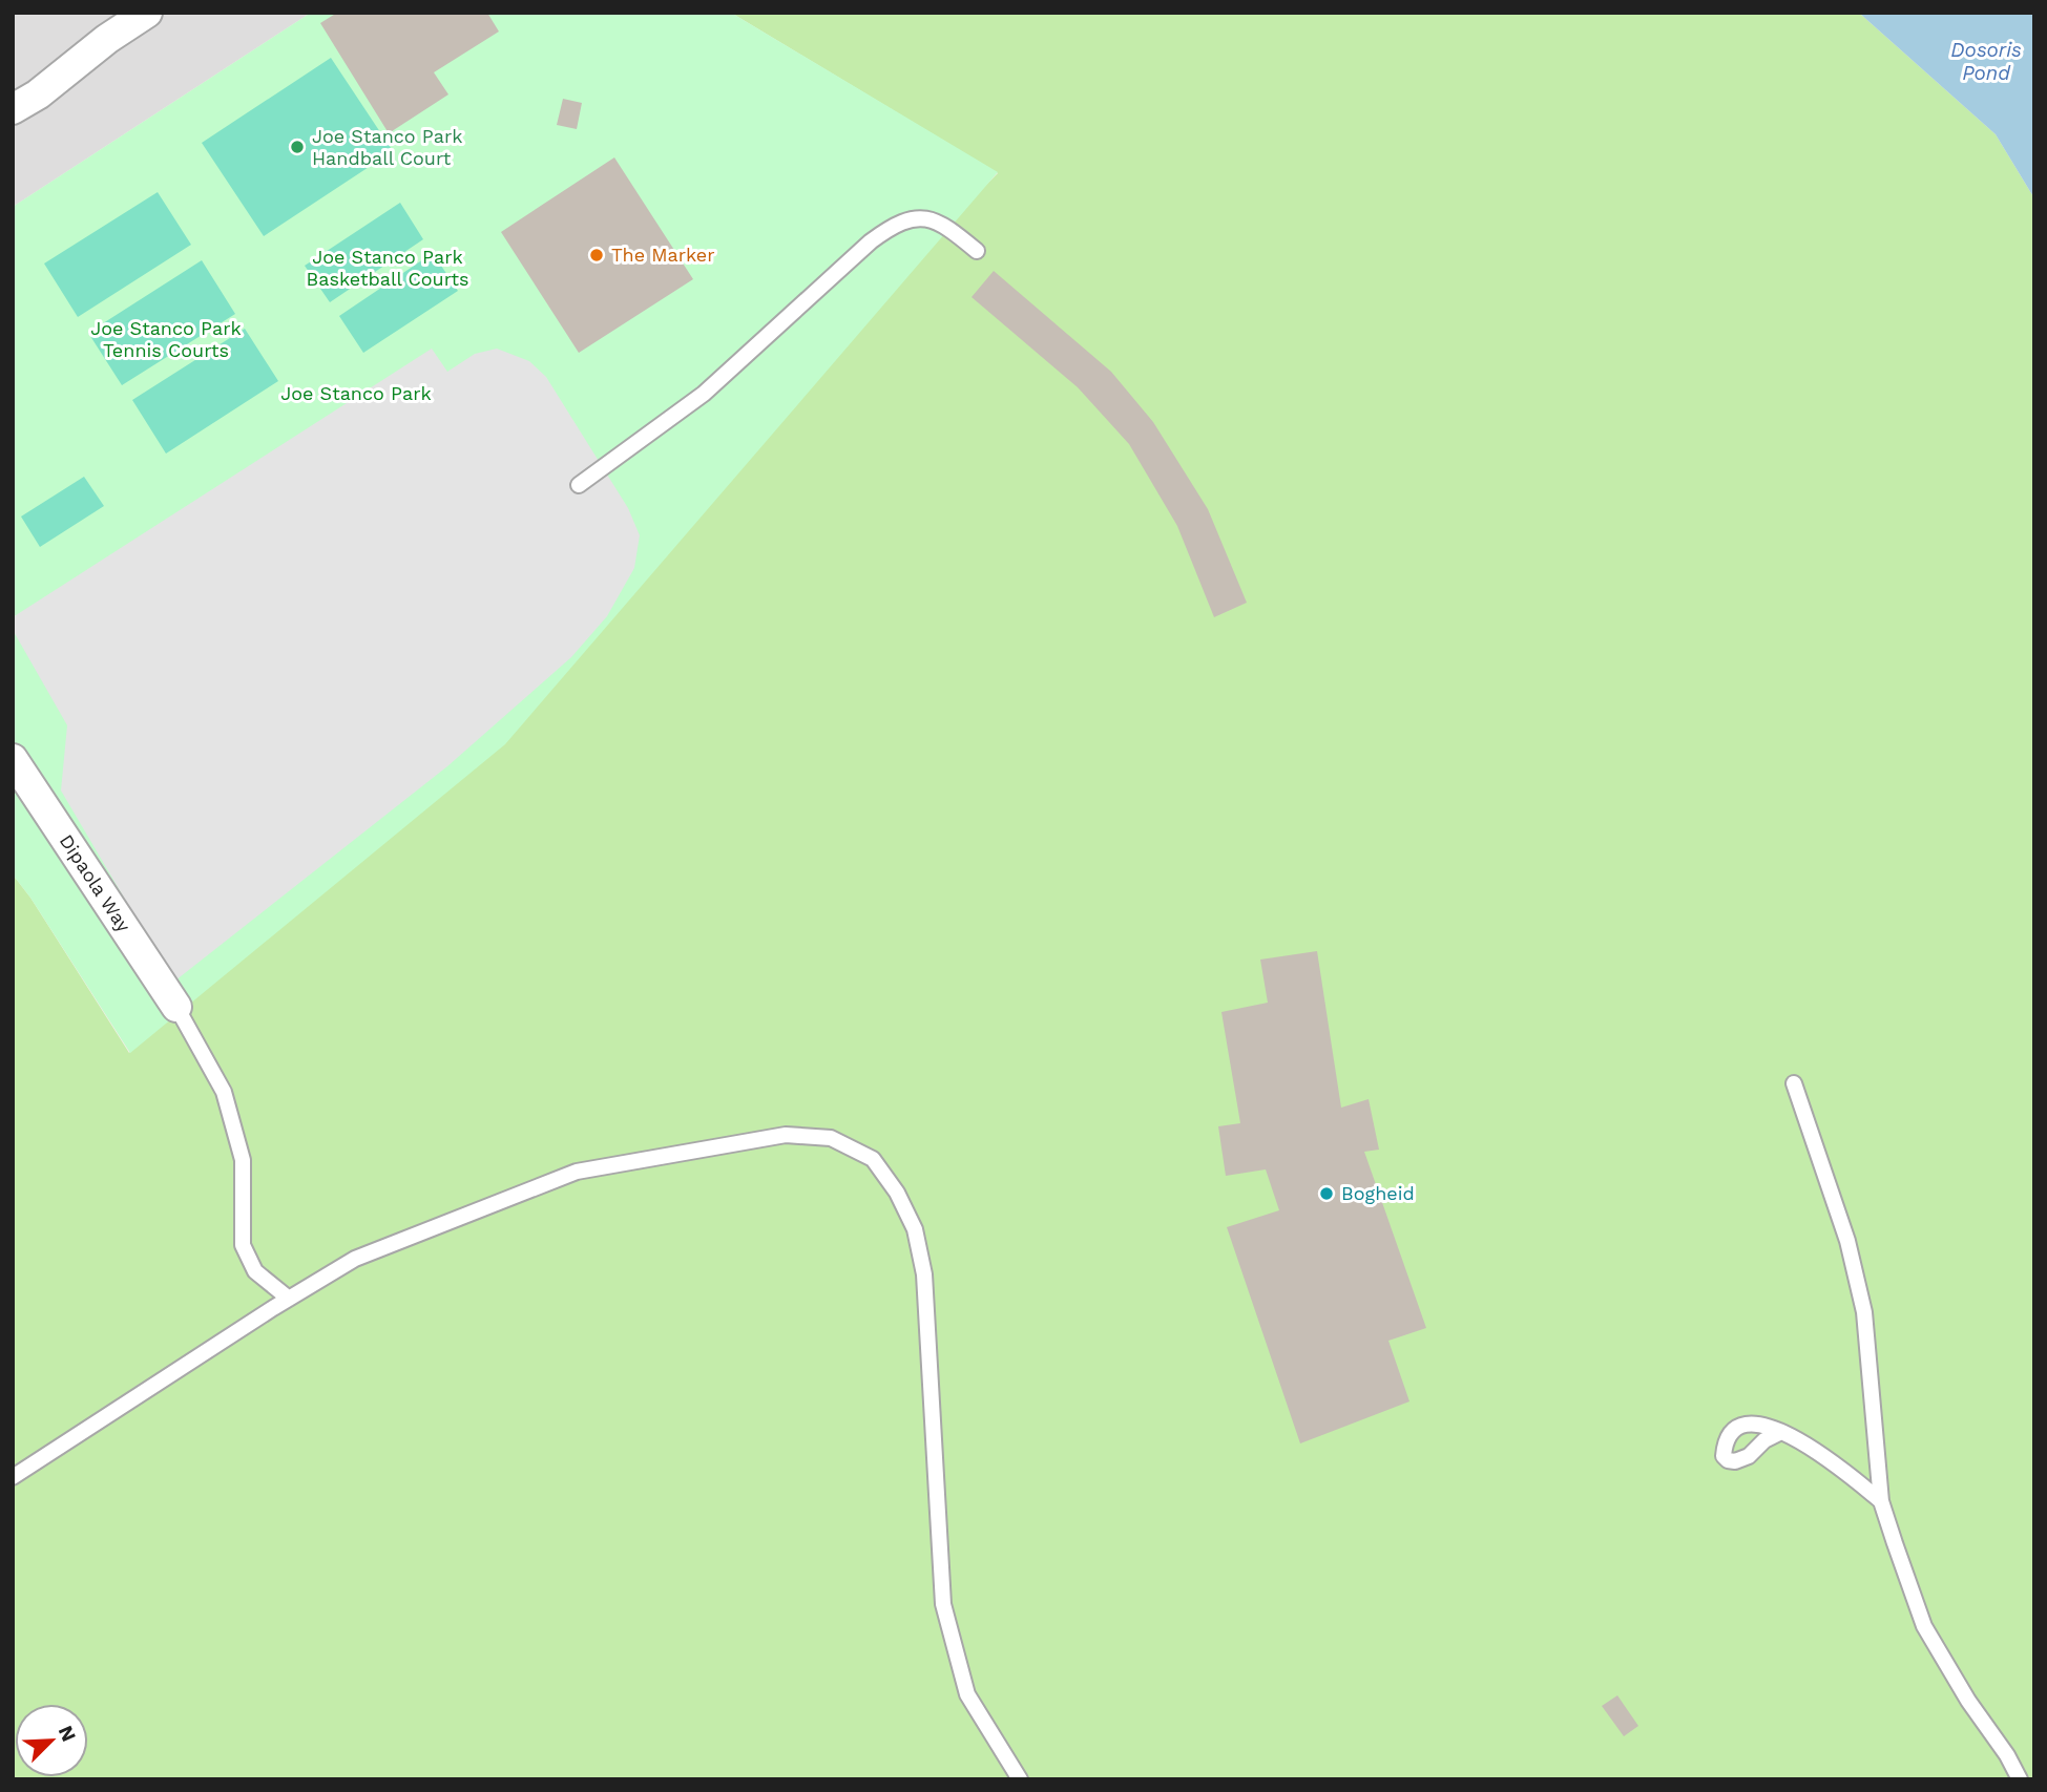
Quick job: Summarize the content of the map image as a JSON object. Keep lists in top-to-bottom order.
{
  "streets": {
    "street": ["Dipaola Way"]
  },
  "water": ["Dosoris Pond"],
  "parks": ["Joe Stanco Park Basketball Courts", "Joe Stanco Park Tennis Courts", "Joe Stanco Park"],
  "places": ["Joe Stanco Park Handball Court", "The Marker", "Bogheid"],
  "north": "top right"
}
